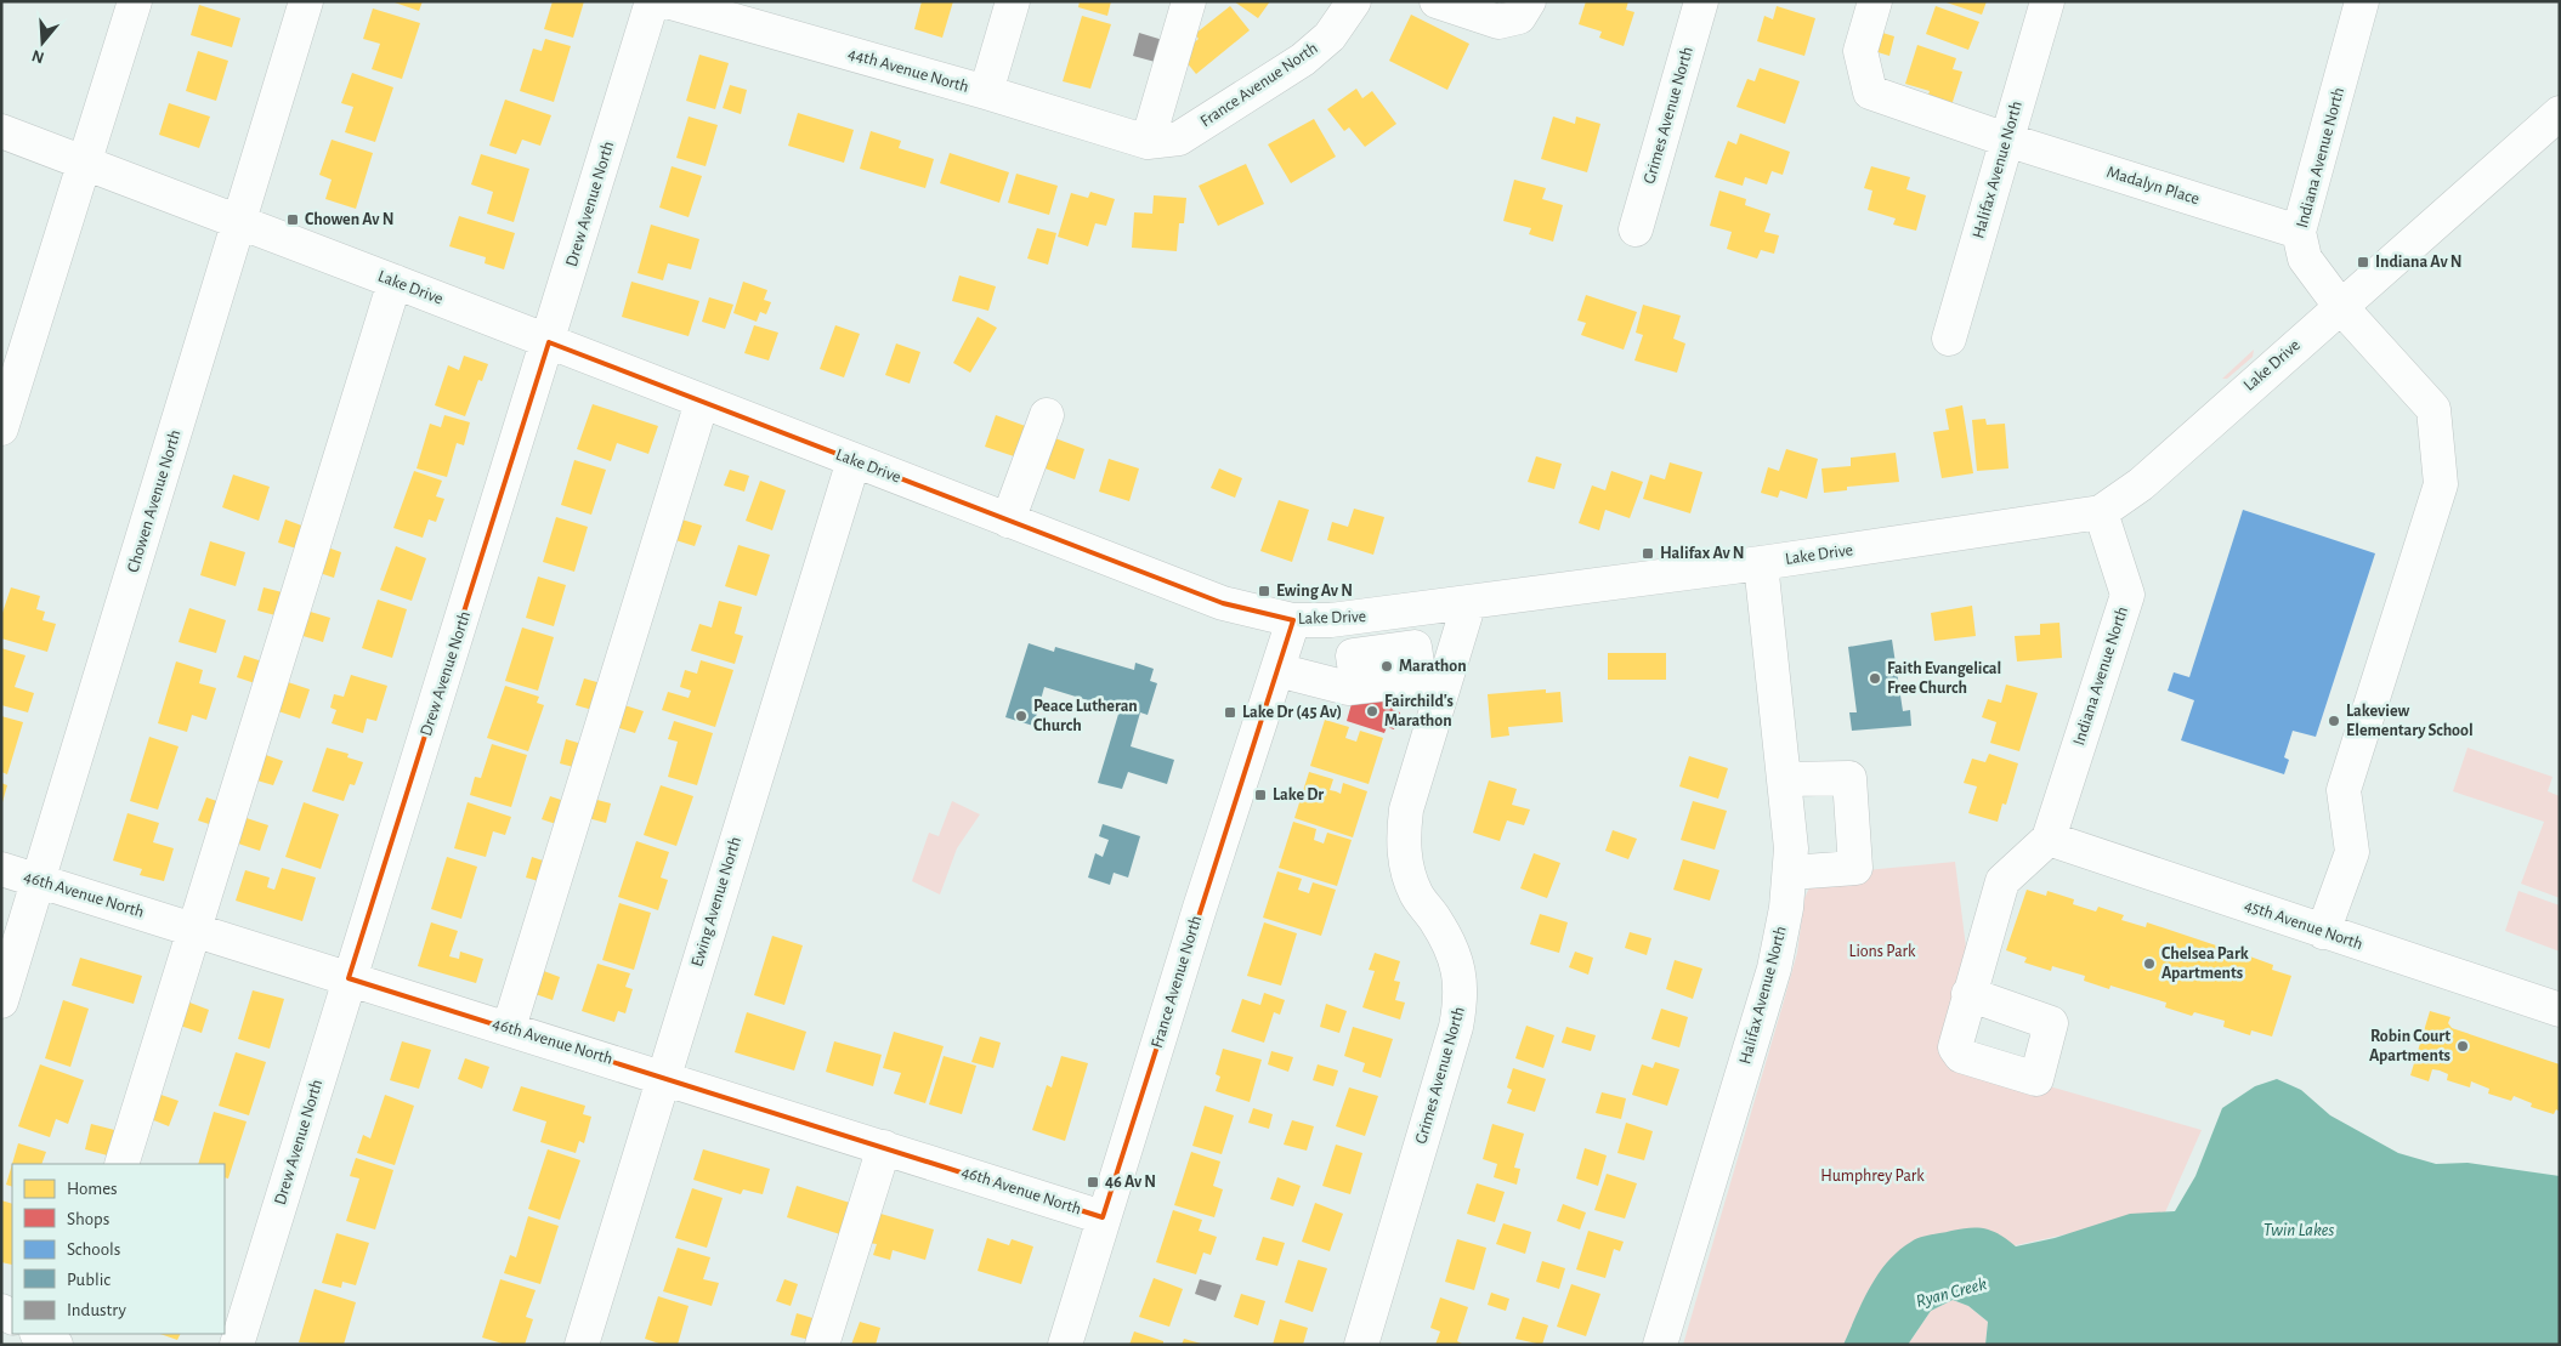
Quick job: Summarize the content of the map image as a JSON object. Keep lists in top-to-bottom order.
{
  "streets": {
    "street": [
      "44th Avenue North",
      "France Avenue North",
      "Grimes Avenue North",
      "Indiana Avenue North",
      "Halifax Avenue North",
      "Madalyn Place",
      "Drew Avenue North",
      "Lake Drive",
      "Chowen Avenue North",
      "46th Avenue North",
      "Ewing Avenue North",
      "45th Avenue North"
    ]
  },
  "crossings": [
    ["44th Avenue North", "France Avenue North"],
    ["France Avenue North", "Lake Drive"],
    ["France Avenue North", "46th Avenue North"],
    ["Grimes Avenue North", "Lake Drive"],
    ["Indiana Avenue North", "Madalyn Place"],
    ["Indiana Avenue North", "Lake Drive"],
    ["Indiana Avenue North", "45th Avenue North"],
    ["Halifax Avenue North", "Madalyn Place"],
    ["Halifax Avenue North", "Lake Drive"],
    ["Drew Avenue North", "Lake Drive"],
    ["Drew Avenue North", "46th Avenue North"],
    ["Lake Drive", "Chowen Avenue North"],
    ["Lake Drive", "Ewing Avenue North"],
    ["Chowen Avenue North", "46th Avenue North"],
    ["46th Avenue North", "Ewing Avenue North"]
  ],
  "water": ["Twin Lakes", "Ryan Creek"],
  "parks": ["Lions Park", "Humphrey Park"],
  "places": {
    "transit": [
      "Chowen Av N",
      "Indiana Av N",
      "Halifax Av N",
      "Ewing Av N",
      "Lake Dr (45 Av)",
      "Lake Dr",
      "46 Av N"
    ],
    "other": [
      "Marathon",
      "Faith Evangelical Free Church",
      "Fairchild's Marathon",
      "Peace Lutheran Church",
      "Lakeview Elementary School",
      "Chelsea Park Apartments",
      "Robin Court Apartments"
    ]
  },
  "legend": [
    "Homes",
    "Shops",
    "Schools",
    "Public",
    "Industry"
  ],
  "north": "bottom"
}
